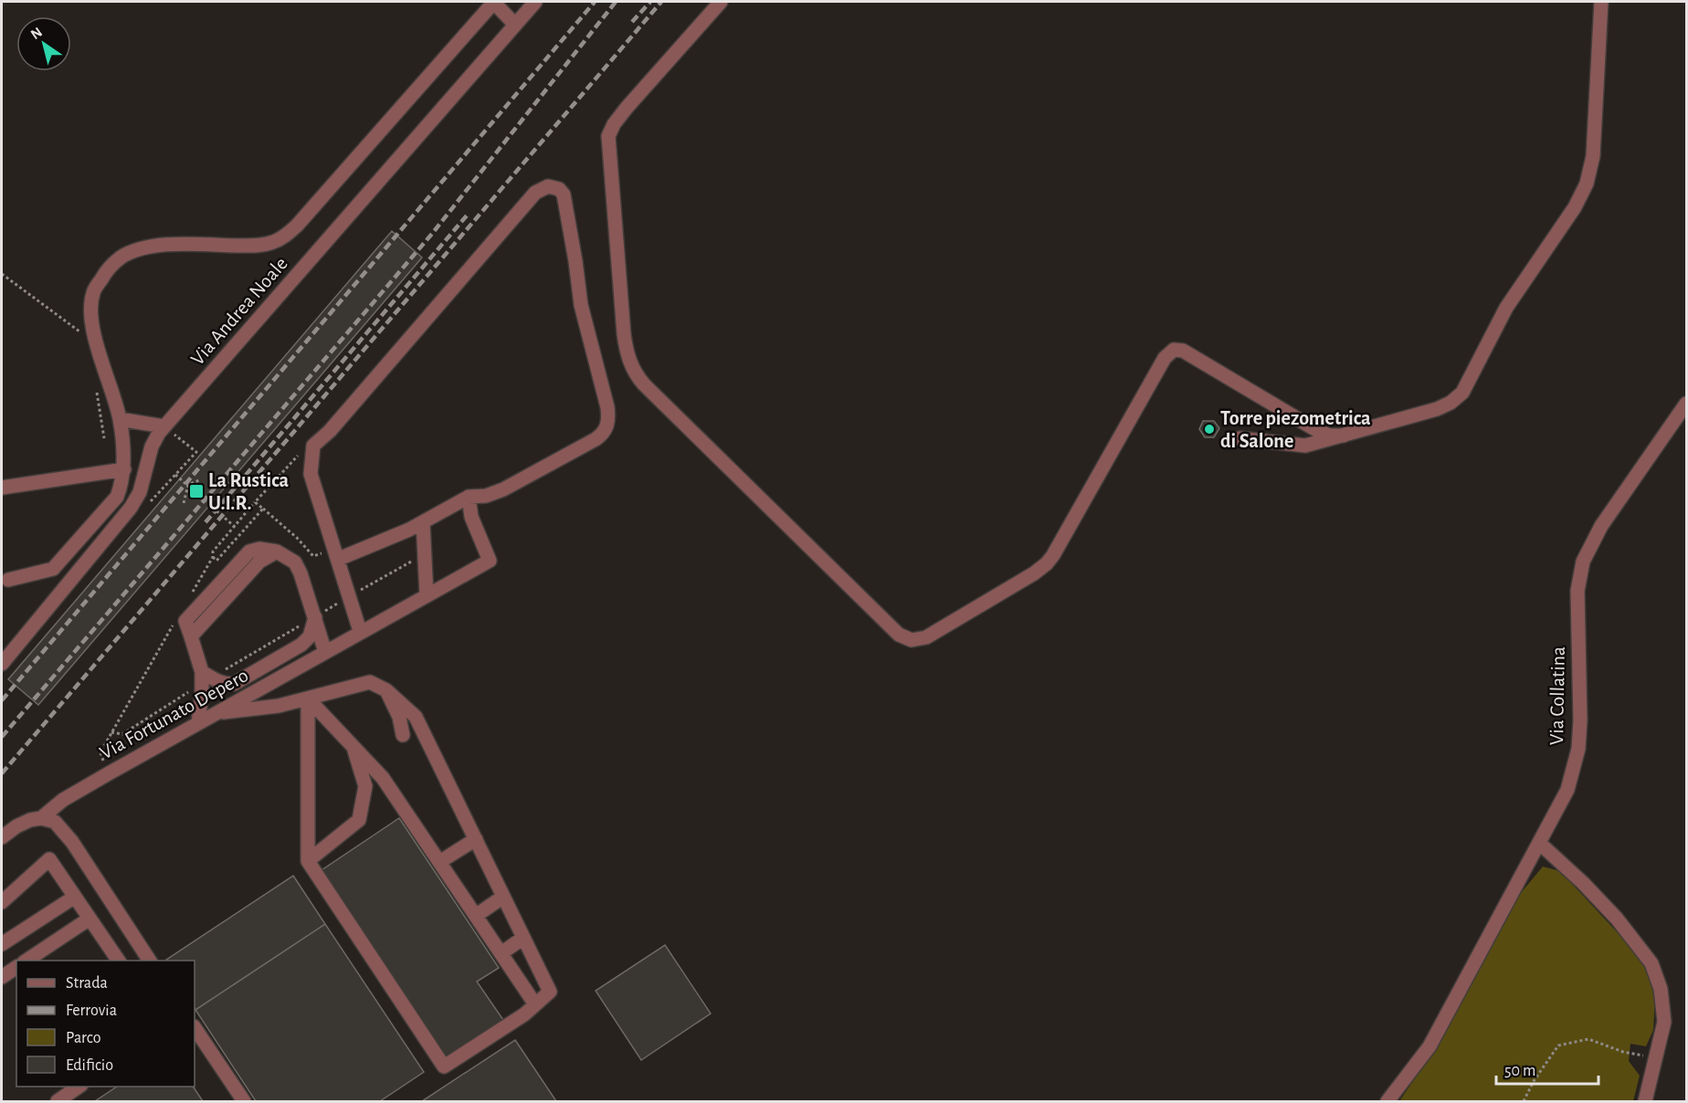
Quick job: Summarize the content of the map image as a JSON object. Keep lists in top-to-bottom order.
{
  "streets": {
    "street": ["Via Andrea Noale", "Via Collatina", "Via Fortunato Depero"]
  },
  "places": {
    "other": ["Torre piezometrica di Salone"],
    "transit": ["La Rustica U.I.R."]
  },
  "legend": [
    "Strada",
    "Ferrovia",
    "Parco",
    "Edificio"
  ],
  "scale_bar": "50 m",
  "north": "top left"
}
